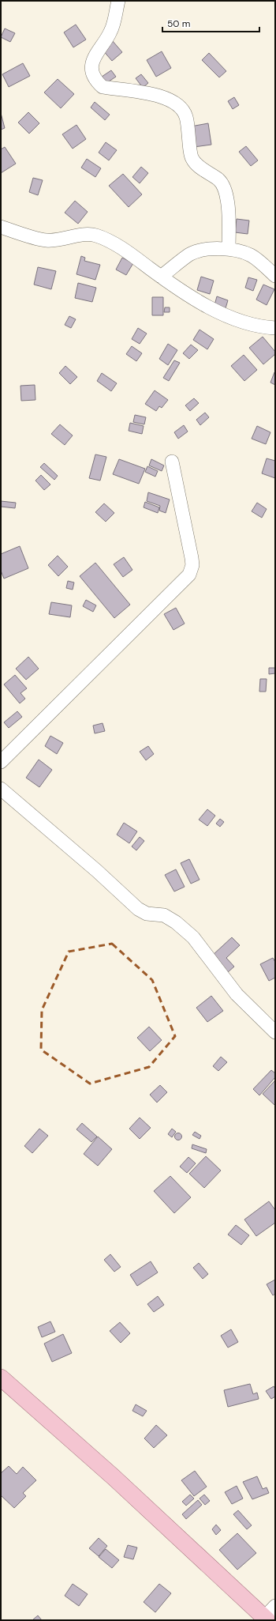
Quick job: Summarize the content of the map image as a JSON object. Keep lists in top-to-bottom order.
{
  "scale_bar": "50 m"
}
